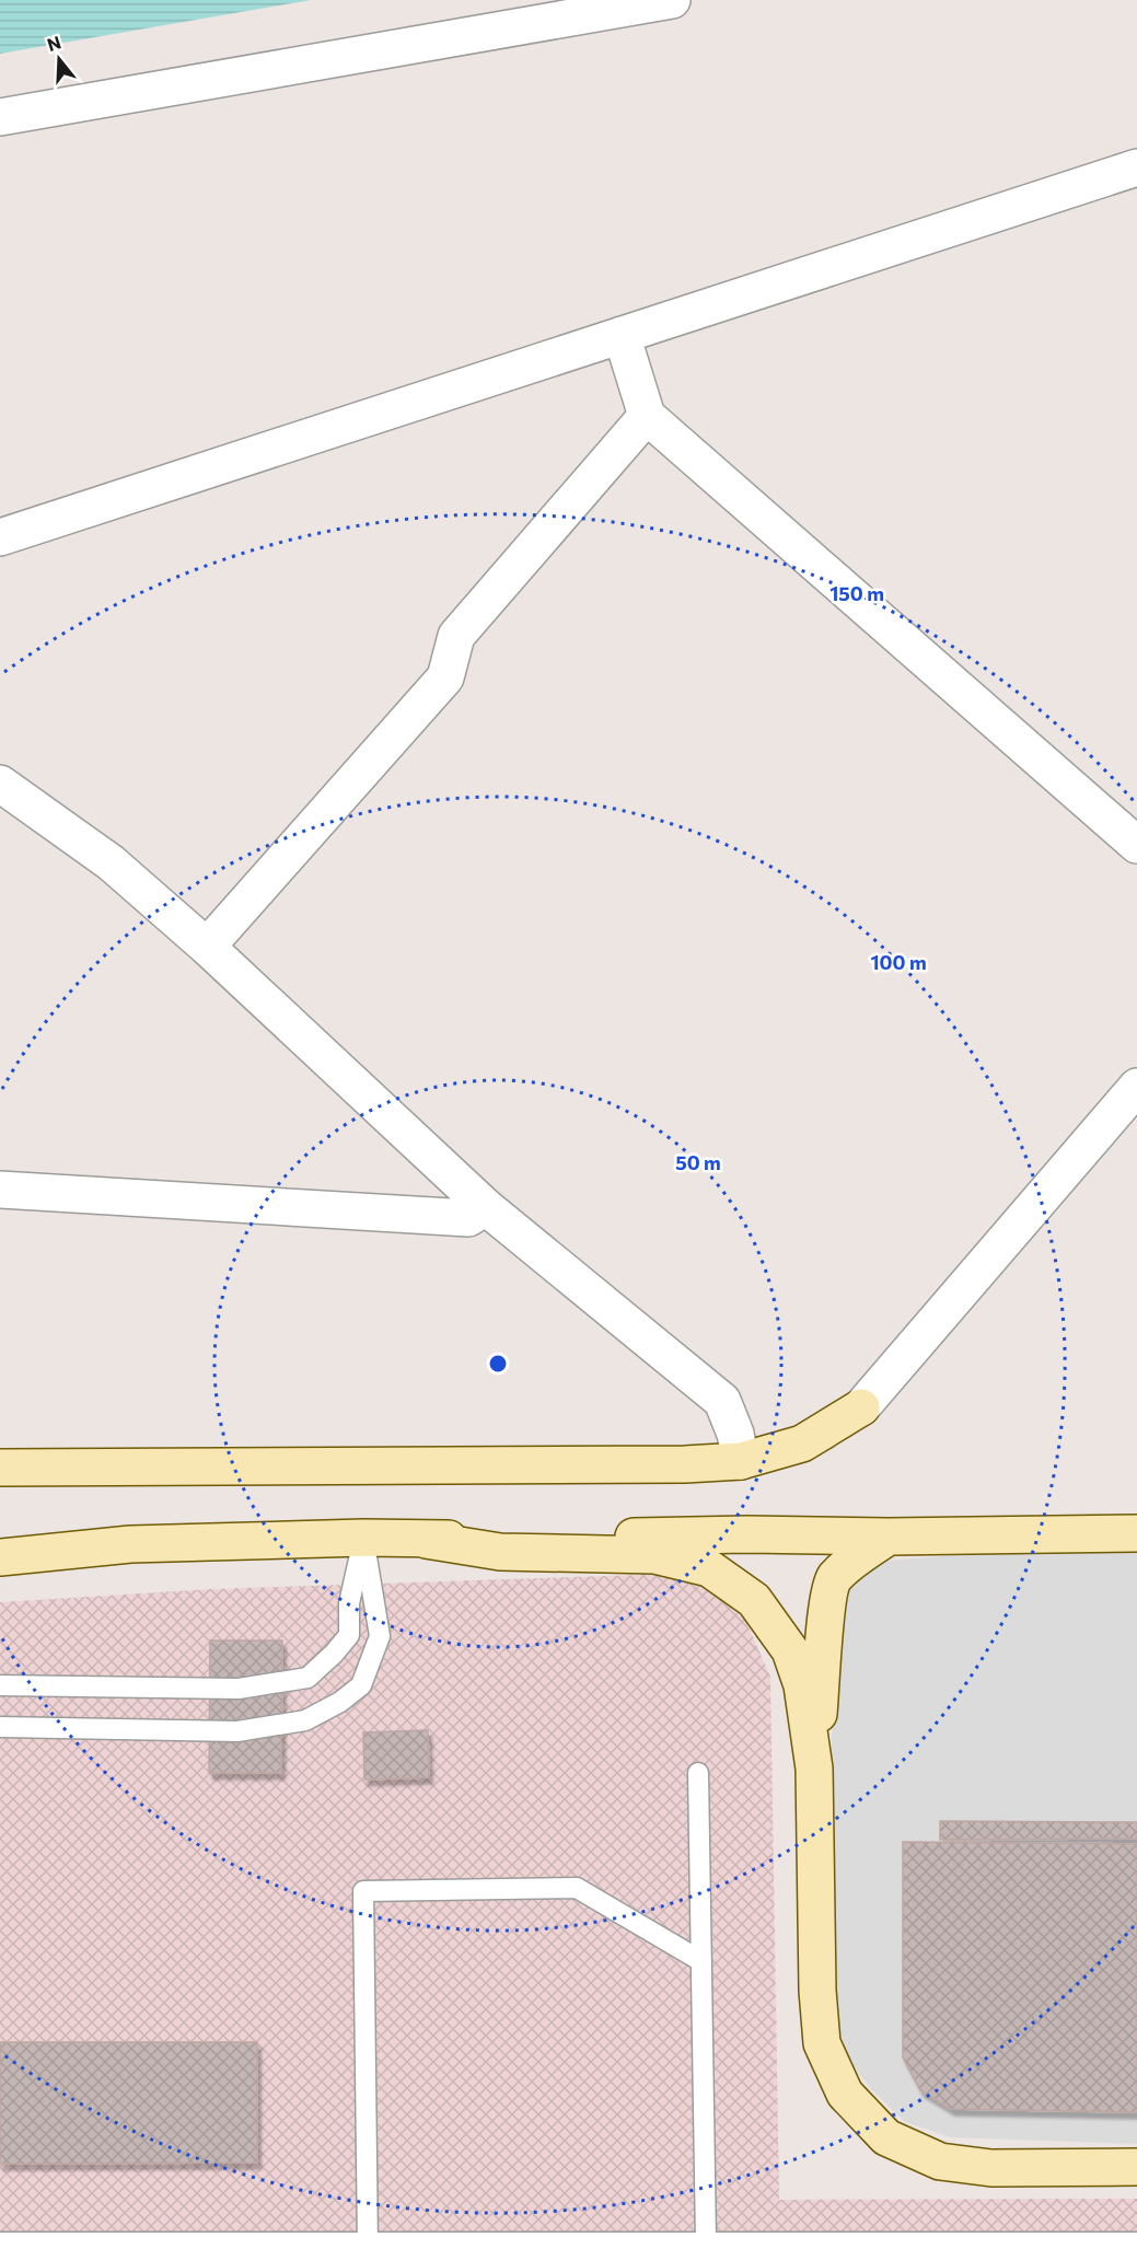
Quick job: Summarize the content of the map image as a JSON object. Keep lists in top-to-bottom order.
{
  "north": "top",
  "rings": ["150 m", "100 m", "50 m"]
}
